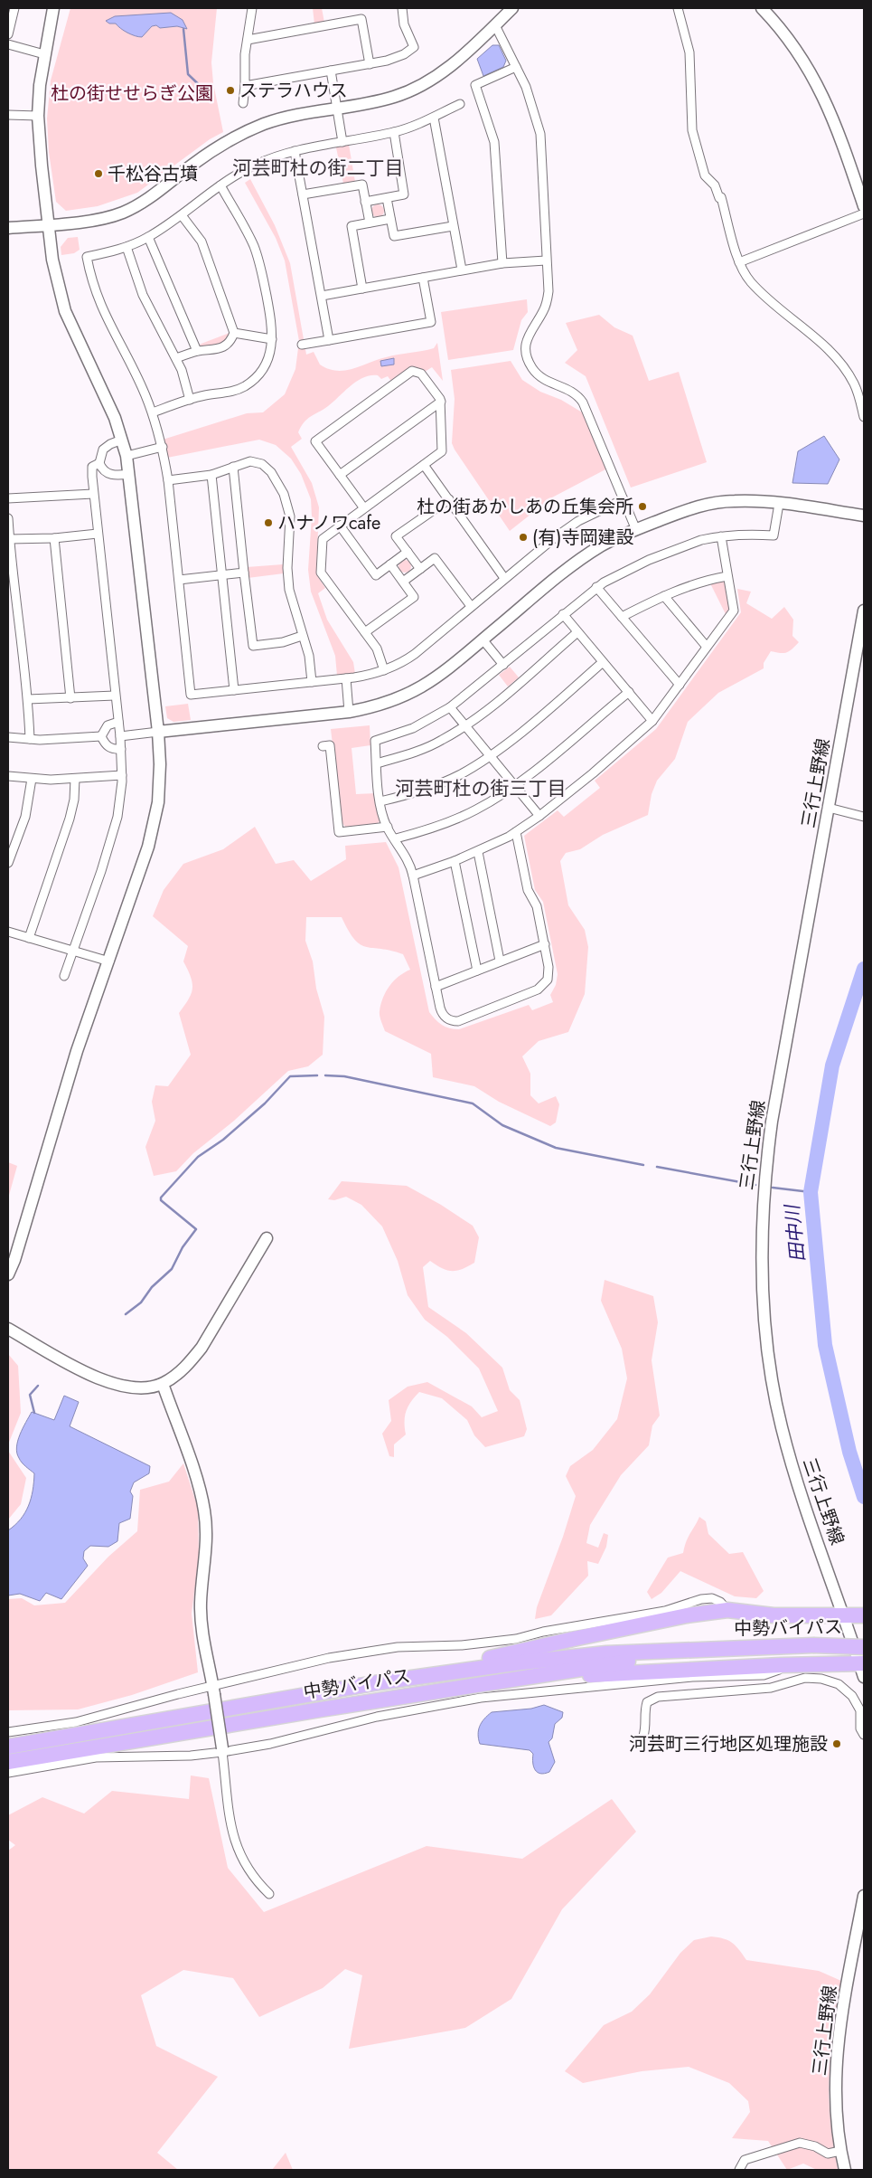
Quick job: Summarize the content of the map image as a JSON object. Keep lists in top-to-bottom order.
{
  "streets": {
    "highway": ["中勢バイパス"],
    "street": ["三行上野線"]
  },
  "districts": ["河芸町杜の街二丁目", "河芸町杜の街三丁目"],
  "water": ["田中川"],
  "parks": ["杜の街せせらぎ公園"],
  "places": [
    "ステラハウス",
    "千松谷古墳",
    "杜の街あかしあの丘集会所",
    "ハナノワcafe",
    "(有)寺岡建設",
    "河芸町三行地区処理施設"
  ]
}
